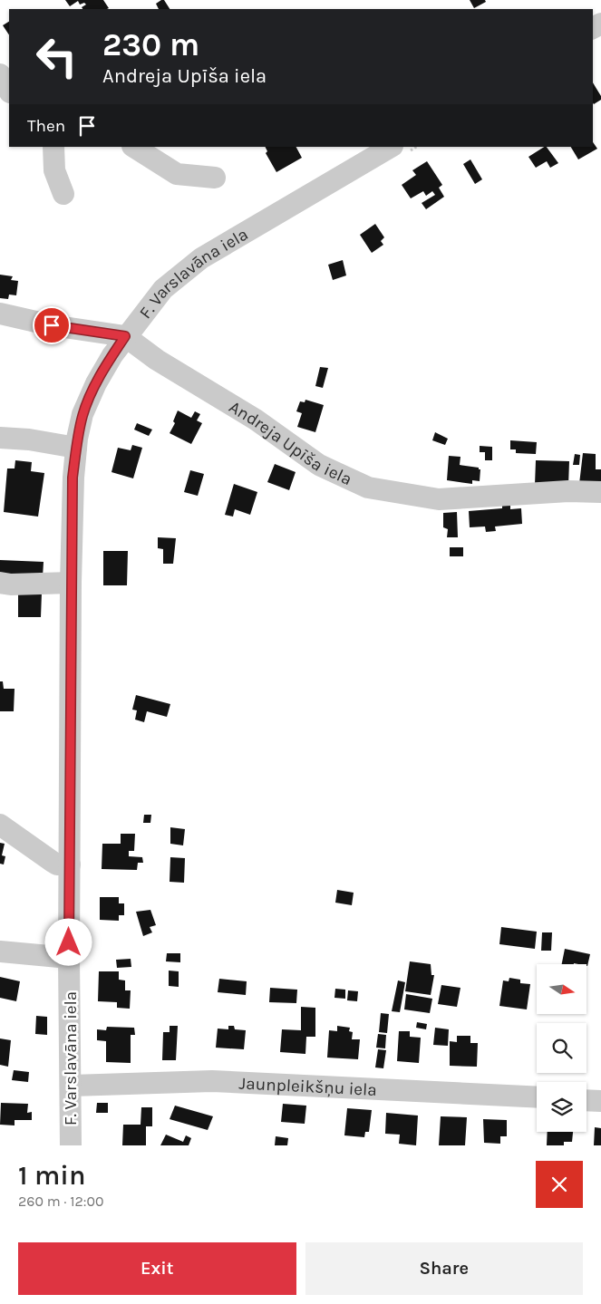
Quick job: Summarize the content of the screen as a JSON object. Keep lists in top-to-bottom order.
{
  "streets": {
    "street": ["F. Varslavāna iela", "Andreja Upīša iela", "Jaunpleikšņu iela"]
  },
  "crossings": [
    ["F. Varslavāna iela", "Andreja Upīša iela"],
    ["F. Varslavāna iela", "Jaunpleikšņu iela"]
  ],
  "north": "right",
  "page": {
    "turn": ["230 m", "Andreja Upīša iela"],
    "then": "Then",
    "heading": ["1 min", "260 m · 12:00"],
    "buttons": ["Exit", "Share"]
  }
}
